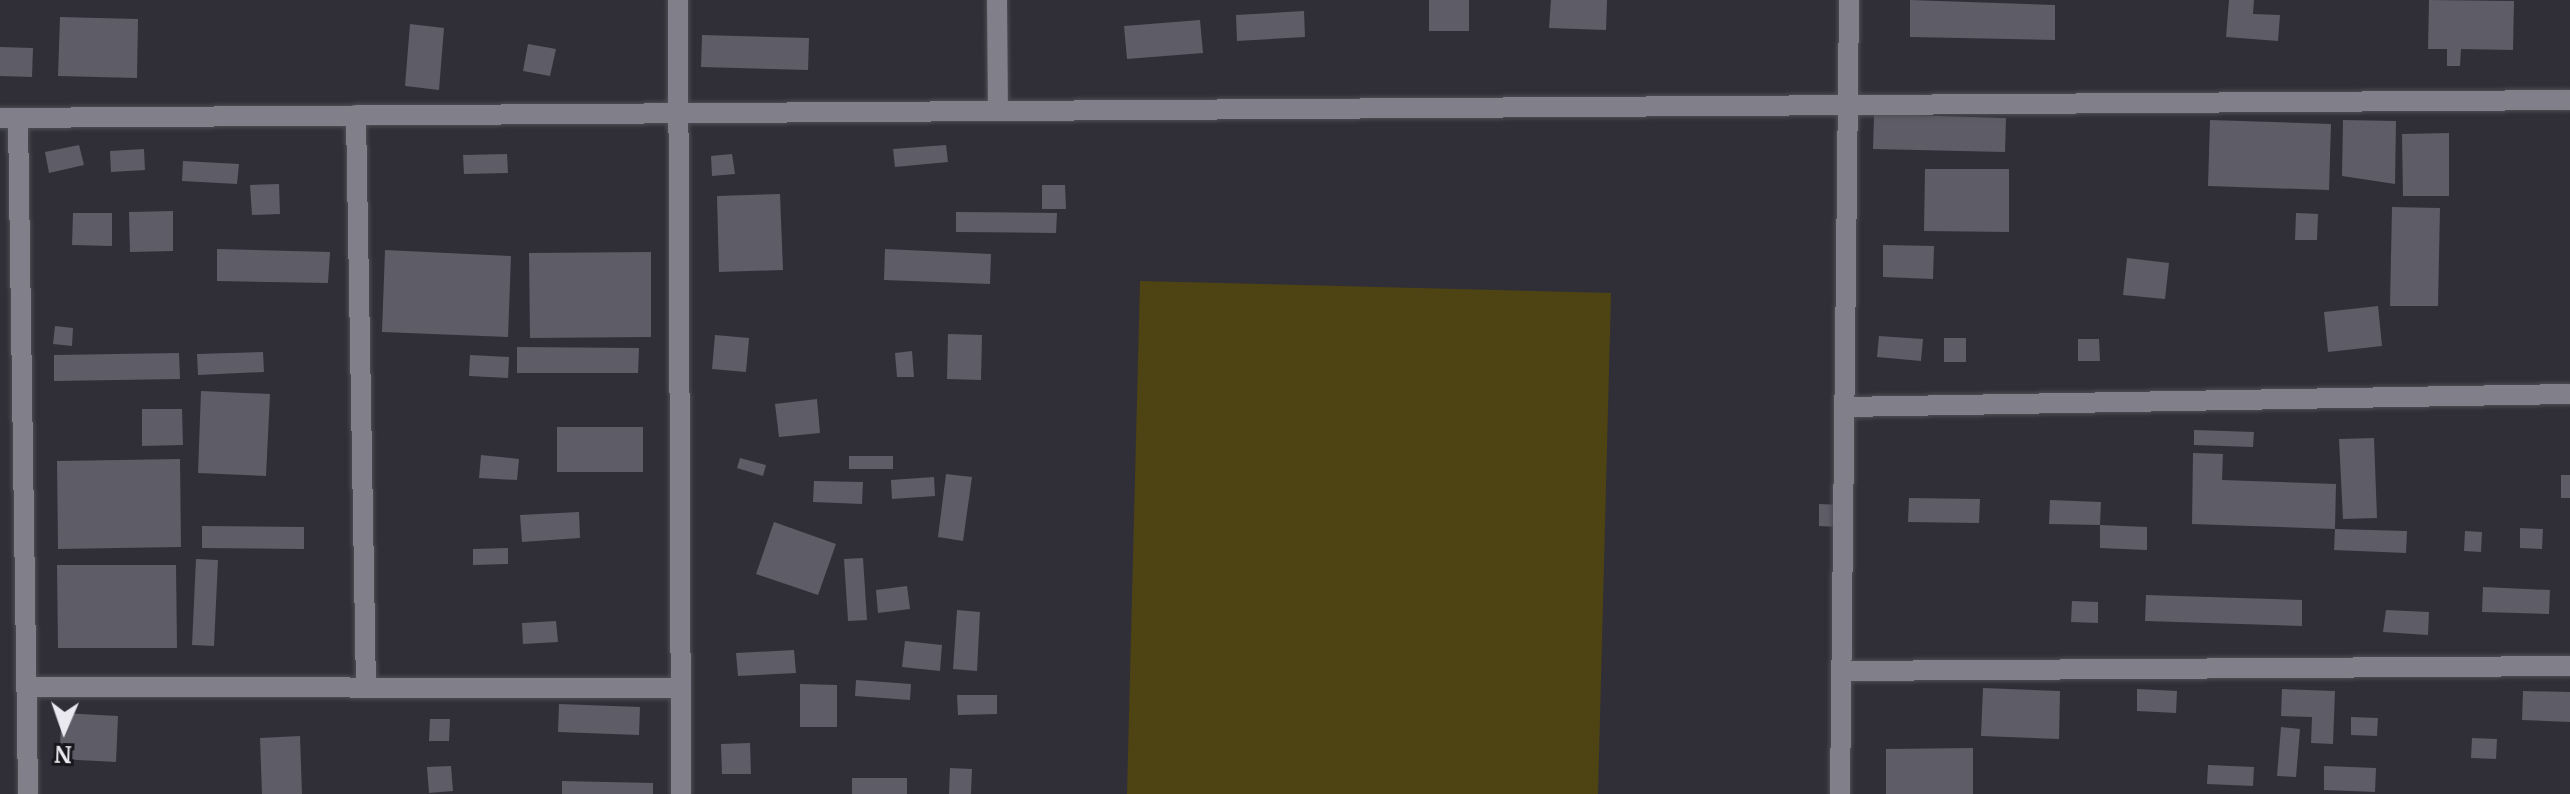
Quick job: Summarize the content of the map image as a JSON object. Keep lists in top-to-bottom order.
{
  "north": "bottom"
}
